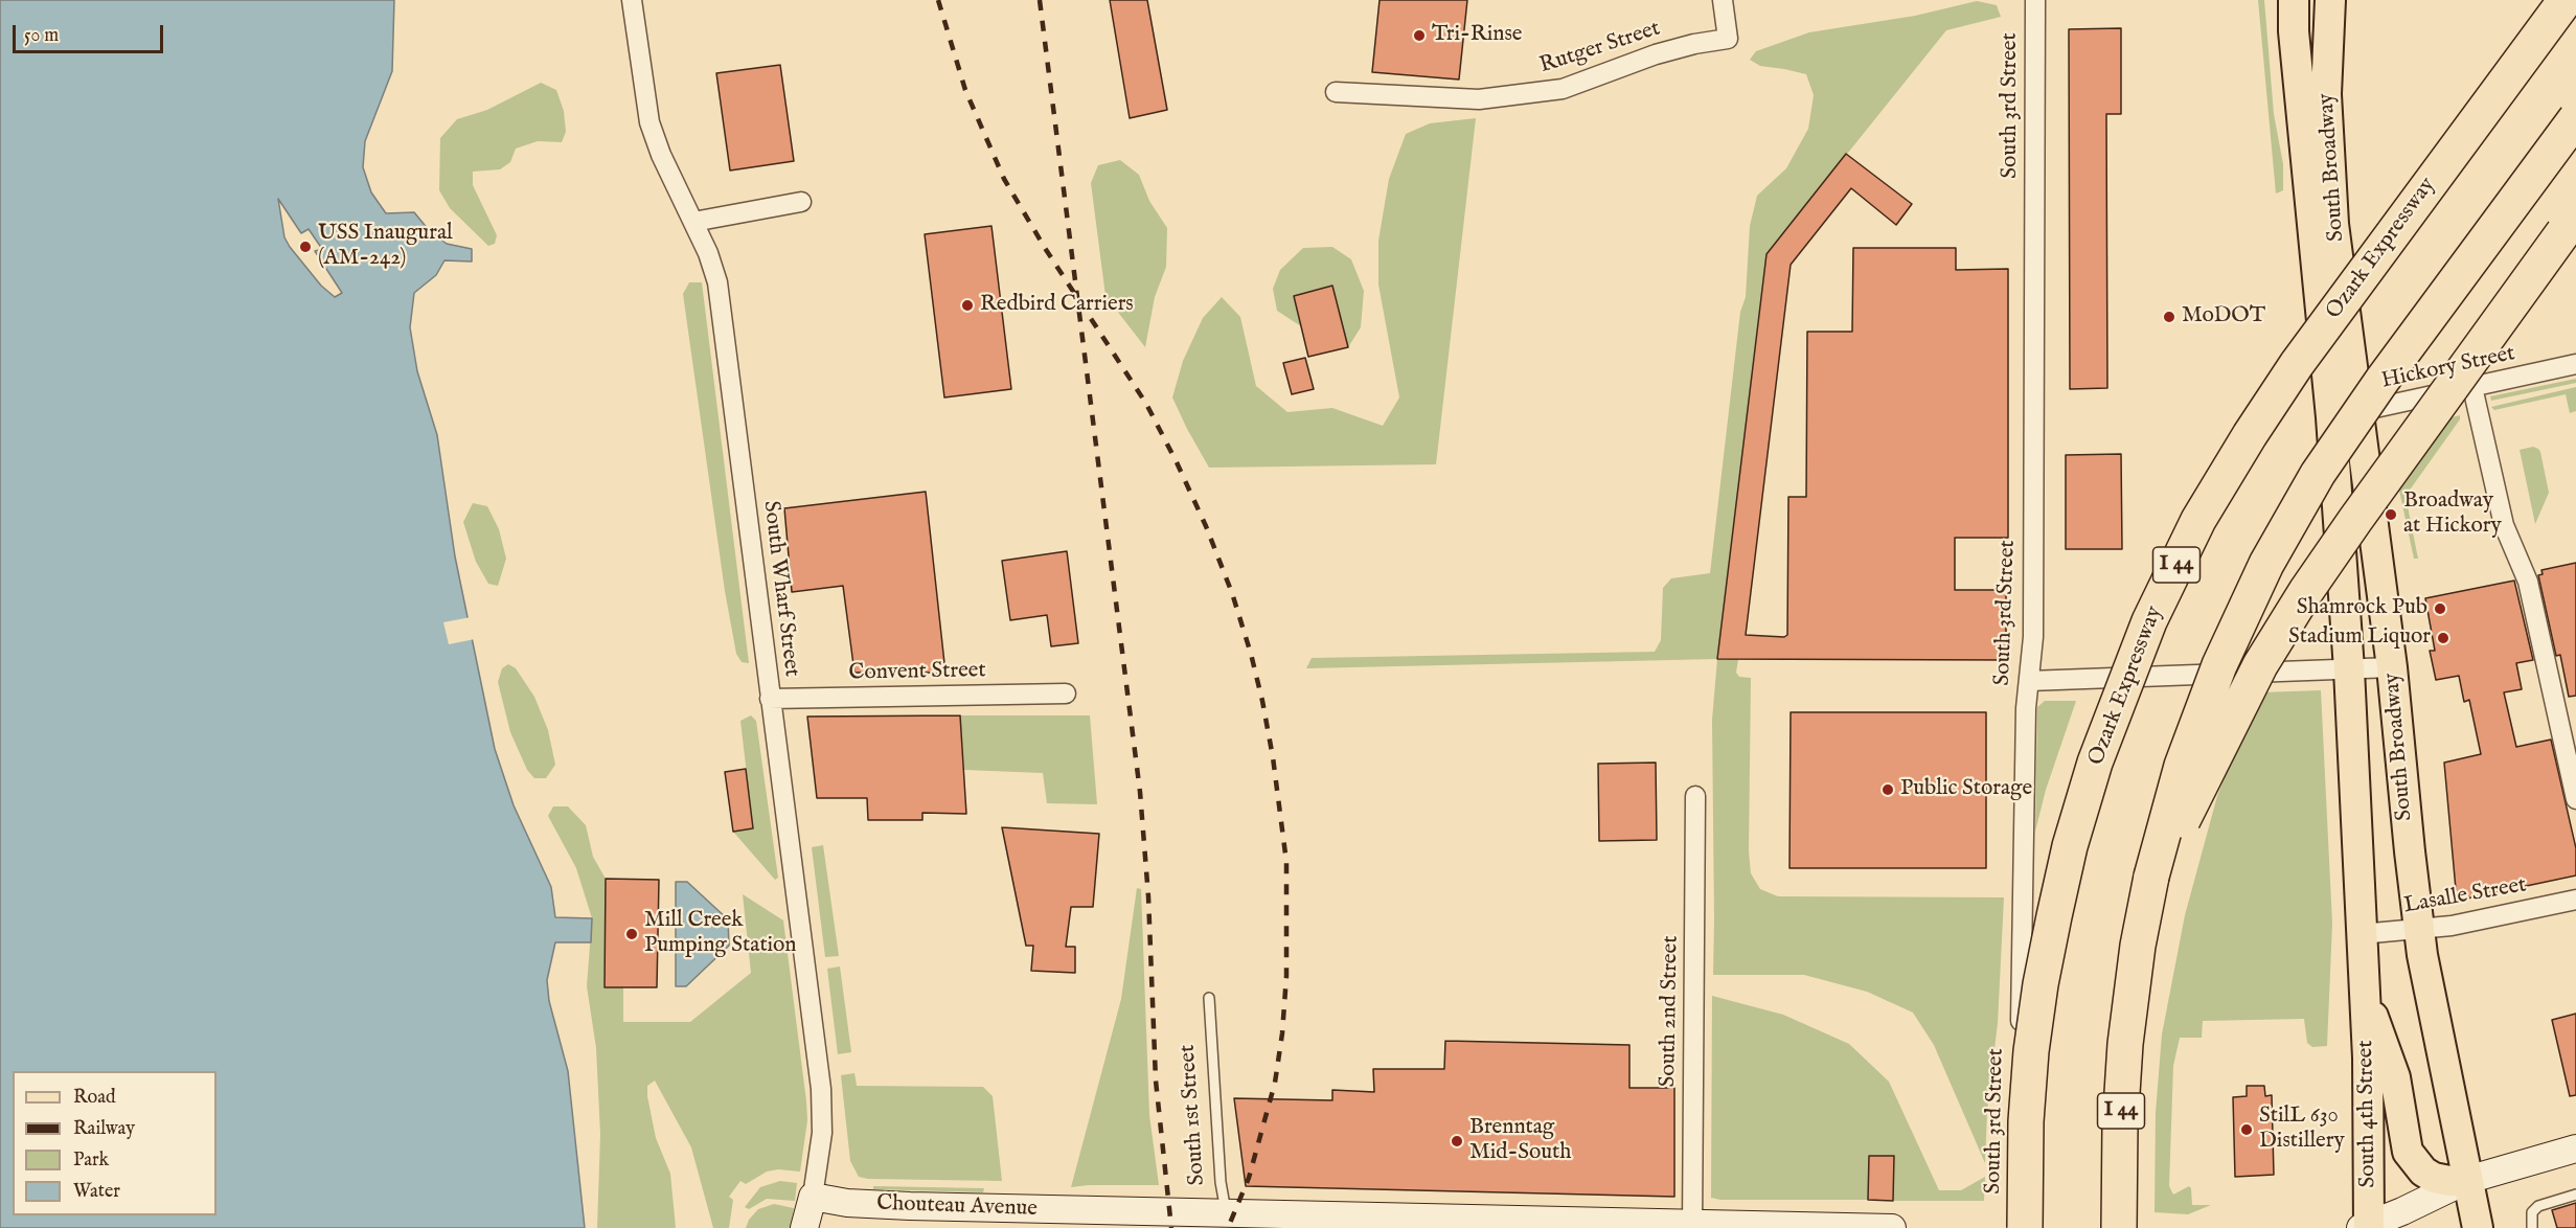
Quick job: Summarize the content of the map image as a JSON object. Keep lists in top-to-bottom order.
{
  "streets": {
    "highway": ["Ozark Expressway", "I 44"],
    "main road": ["South Broadway", "South 4th Street"],
    "street": [
      "Rutger Street",
      "South 3rd Street",
      "Hickory Street",
      "South Wharf Street",
      "Convent Street",
      "Lasalle Street",
      "South 2nd Street",
      "Chouteau Avenue"
    ],
    "lane": ["South 1st Street"]
  },
  "crossings": [
    ["South Broadway", "Hickory Street"],
    ["South Broadway", "Lasalle Street"],
    ["South Broadway", "South 4th Street"],
    ["South Wharf Street", "Convent Street"],
    ["South Wharf Street", "Chouteau Avenue"],
    ["South 2nd Street", "Chouteau Avenue"],
    ["South 1st Street", "Chouteau Avenue"]
  ],
  "places": [
    "Tri-Rinse",
    "USS Inaugural (AM-242)",
    "Redbird Carriers",
    "MoDOT",
    "Broadway at Hickory",
    "Shamrock Pub",
    "Stadium Liquor",
    "Public Storage",
    "Mill Creek Pumping Station",
    "StilL 630 Distillery",
    "Brenntag Mid-South"
  ],
  "legend": [
    "Road",
    "Railway",
    "Park",
    "Water"
  ],
  "scale_bar": "50 m"
}
